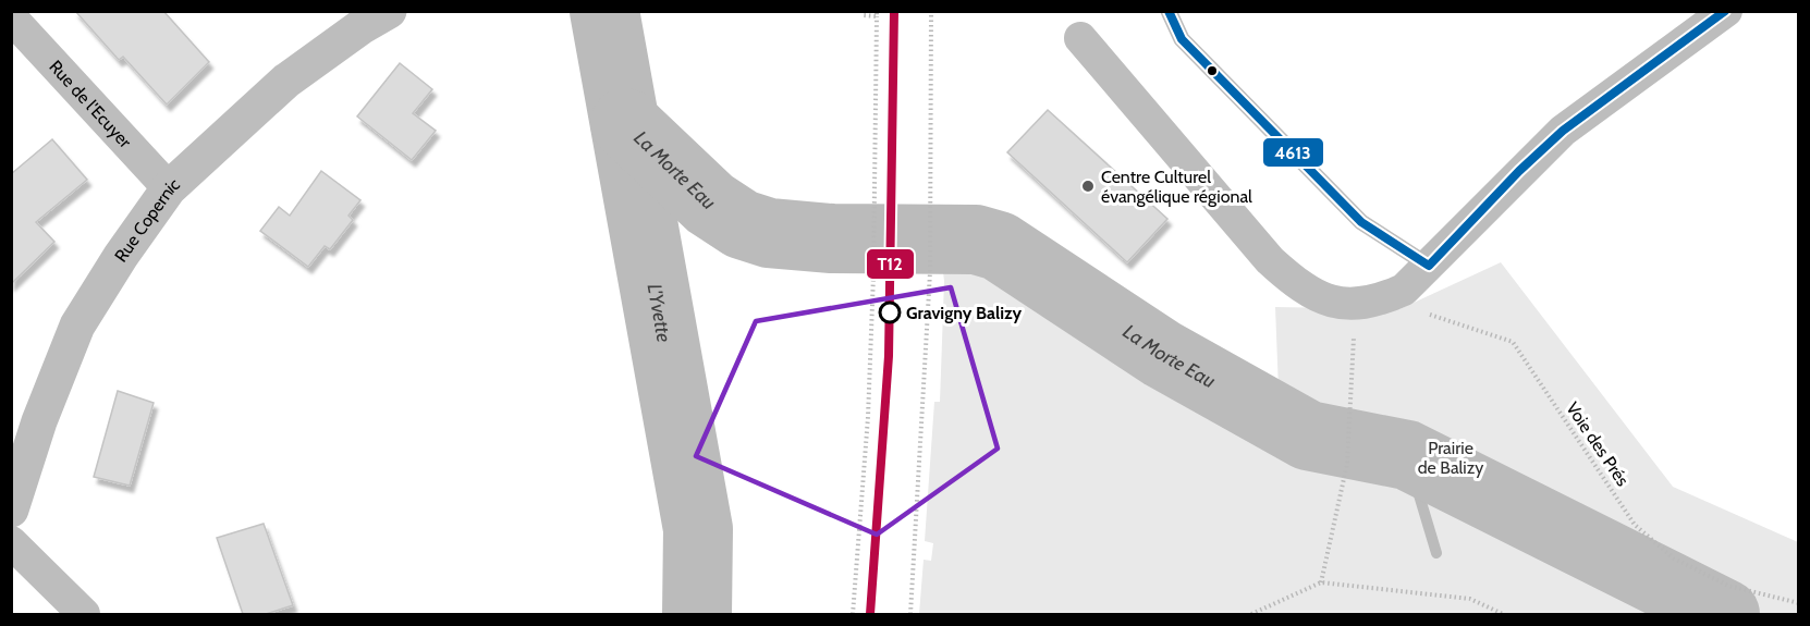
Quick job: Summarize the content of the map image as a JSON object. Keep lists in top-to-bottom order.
{
  "streets": {
    "street": ["Rue de l'Ecuyer", "Rue Copernic"],
    "path": ["Voie des Prés"]
  },
  "crossings": [
    ["Rue de l'Ecuyer", "Rue Copernic"]
  ],
  "water": ["La Morte Eau", "L'Yvette"],
  "parks": ["Prairie de Balizy"],
  "places": ["Centre Culturel évangélique régional", "Gravigny Balizy"],
  "lines": ["transit line T12", "transit line 4613"]
}
